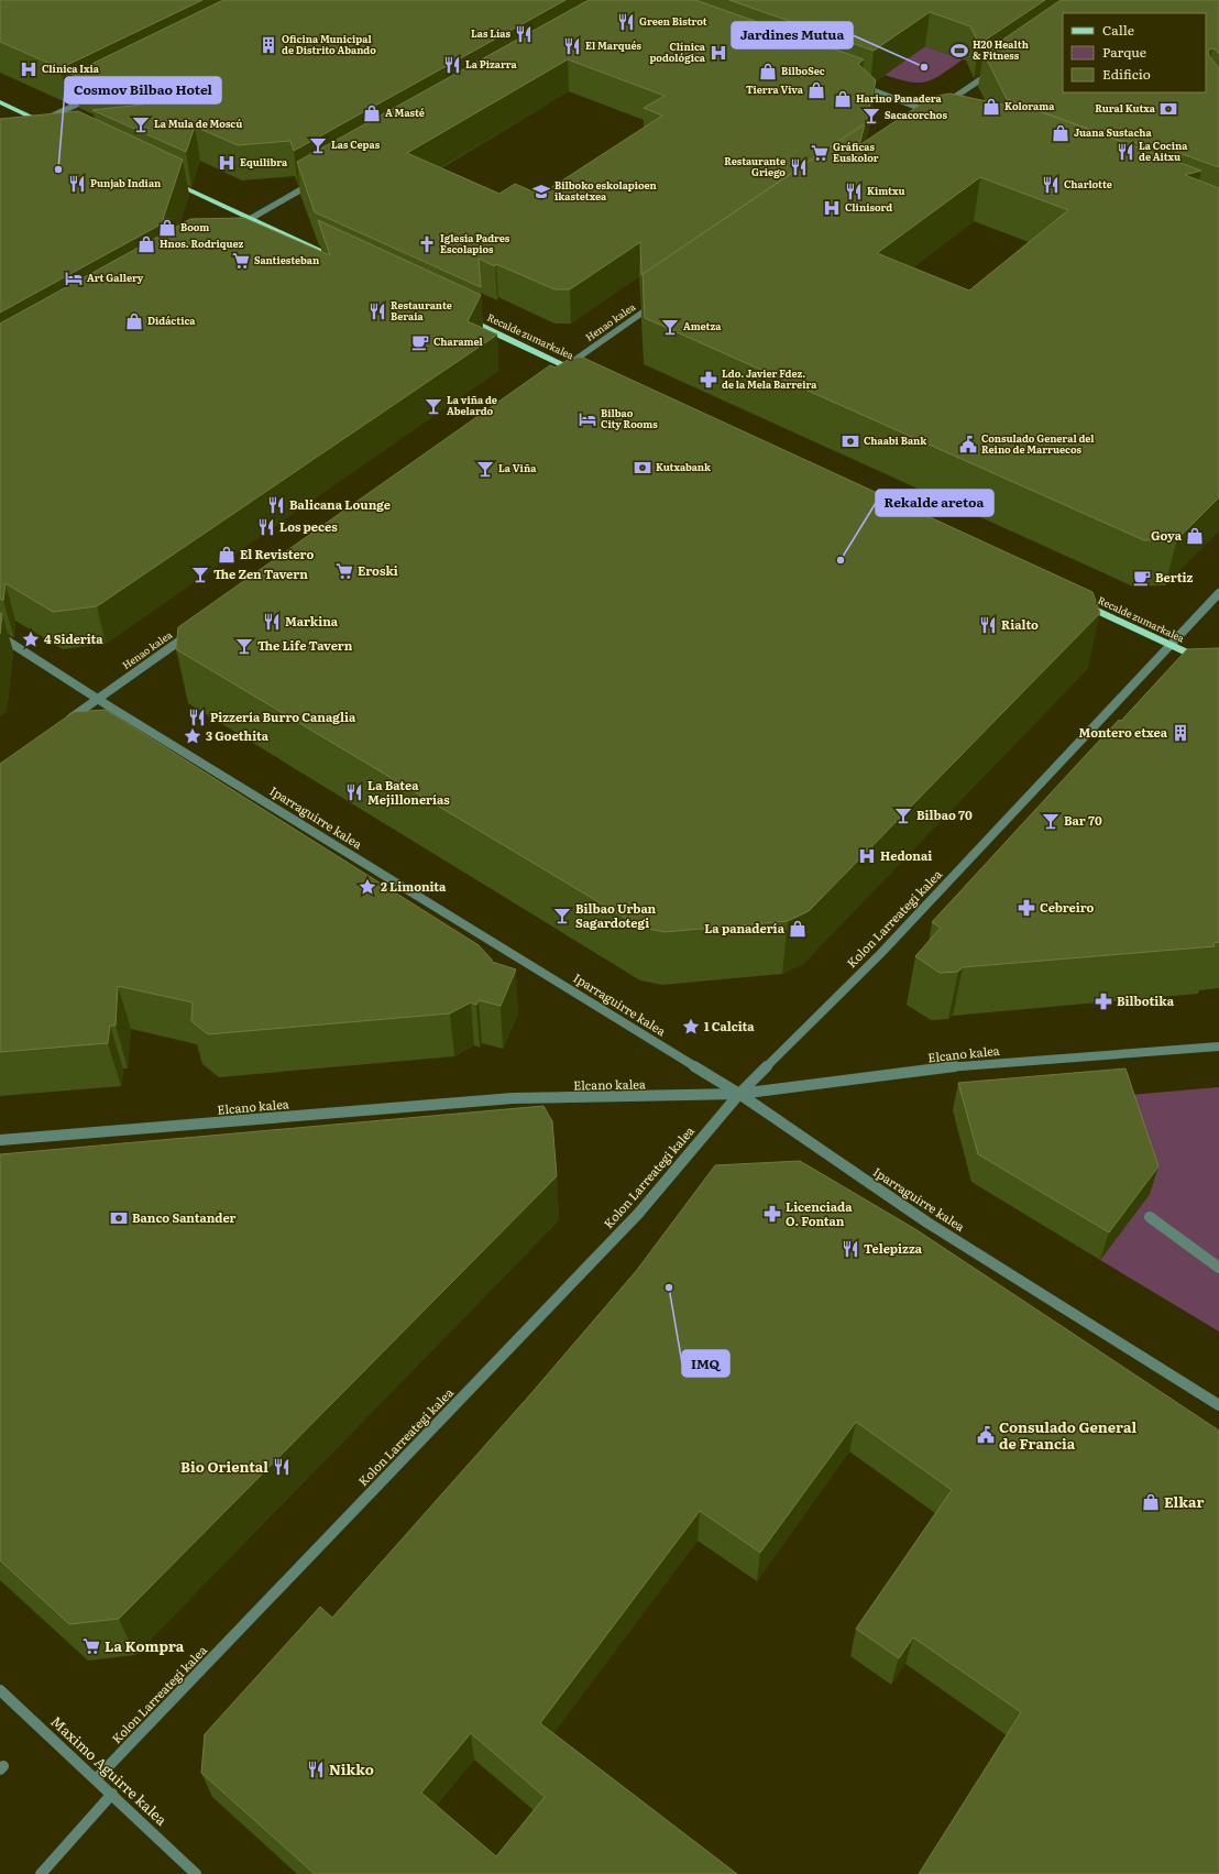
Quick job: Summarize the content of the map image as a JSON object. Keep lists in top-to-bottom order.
{
  "streets": {
    "main road": ["Recalde zumarkalea"],
    "street": [
      "Henao kalea",
      "Iparraguirre kalea",
      "Kolon Larreategi kalea",
      "Elcano kalea",
      "Maximo Aguirre kalea"
    ]
  },
  "crossings": [
    ["Henao kalea", "Recalde zumarkalea"],
    ["Henao kalea", "Iparraguirre kalea"],
    ["Recalde zumarkalea", "Kolon Larreategi kalea"],
    ["Iparraguirre kalea", "Kolon Larreategi kalea"],
    ["Iparraguirre kalea", "Elcano kalea"],
    ["Kolon Larreategi kalea", "Elcano kalea"],
    ["Kolon Larreategi kalea", "Maximo Aguirre kalea"]
  ],
  "places": {
    "restaurant": [
      "Green Bistrot",
      "Las Lías",
      "El Marqués",
      "La Pizarra",
      "La Cocina de Aitxu",
      "Restaurante Griego",
      "Punjab Indian",
      "Charlotte",
      "Kimtxu",
      "Restaurante Beraia",
      "Balicana Lounge",
      "Los peces",
      "Markina",
      "Rialto",
      "Pizzería Burro Canaglia",
      "La Batea Mejillonerías",
      "Telepizza",
      "Bio Oriental",
      "Nikko"
    ],
    "building": ["Oficina Municipal de Distrito Abando", "Montero etxea"],
    "sports": ["H20 Health & Fitness"],
    "hospital": [
      "Clínica podológica",
      "Clínica Ixia",
      "Equilibra",
      "Clinisord",
      "Hedonai"
    ],
    "other": [
      "Jardines Mutua",
      "Cosmov Bilbao Hotel",
      "Rekalde aretoa",
      "IMQ"
    ],
    "shop": [
      "BilboSec",
      "Tierra Viva",
      "Harino Panadera",
      "Kolorama",
      "A Masté",
      "Juana Sustacha",
      "Boom",
      "Hnos. Rodriquez",
      "Didáctica",
      "Goya",
      "El Revistero",
      "La panadería",
      "Elkar"
    ],
    "bank": [
      "Rural Kutxa",
      "Chaabi Bank",
      "Kutxabank",
      "Banco Santander"
    ],
    "bar": [
      "Sacacorchos",
      "La Mula de Moscú",
      "Las Cepas",
      "Ametza",
      "La viña de Abelardo",
      "La Viña",
      "The Zen Tavern",
      "The Life Tavern",
      "Bilbao 70",
      "Bar 70",
      "Bilbao Urban Sagardotegi"
    ],
    "supermarket": [
      "Gráficas Euskolor",
      "Santiesteban",
      "Eroski",
      "La Kompra"
    ],
    "school or university": ["Bilboko eskolapioen ikastetxea"],
    "church": ["Iglesia Padres Escolapios"],
    "hotel": ["Art Gallery", "Bilbao City Rooms"],
    "cafe": ["Charamel", "Bertiz"],
    "pharmacy": [
      "Ldo. Javier Fdez. de la Mela Barreira",
      "Cebreiro",
      "Bilbotika",
      "Licenciada O. Fontan"
    ],
    "public building": ["Consulado General del Reino de Marruecos", "Consulado General de Francia"],
    "place": [
      "4 Siderita",
      "3 Goethita",
      "2 Limonita",
      "1 Calcita"
    ]
  },
  "legend": ["Calle", "Parque", "Edificio"]
}
